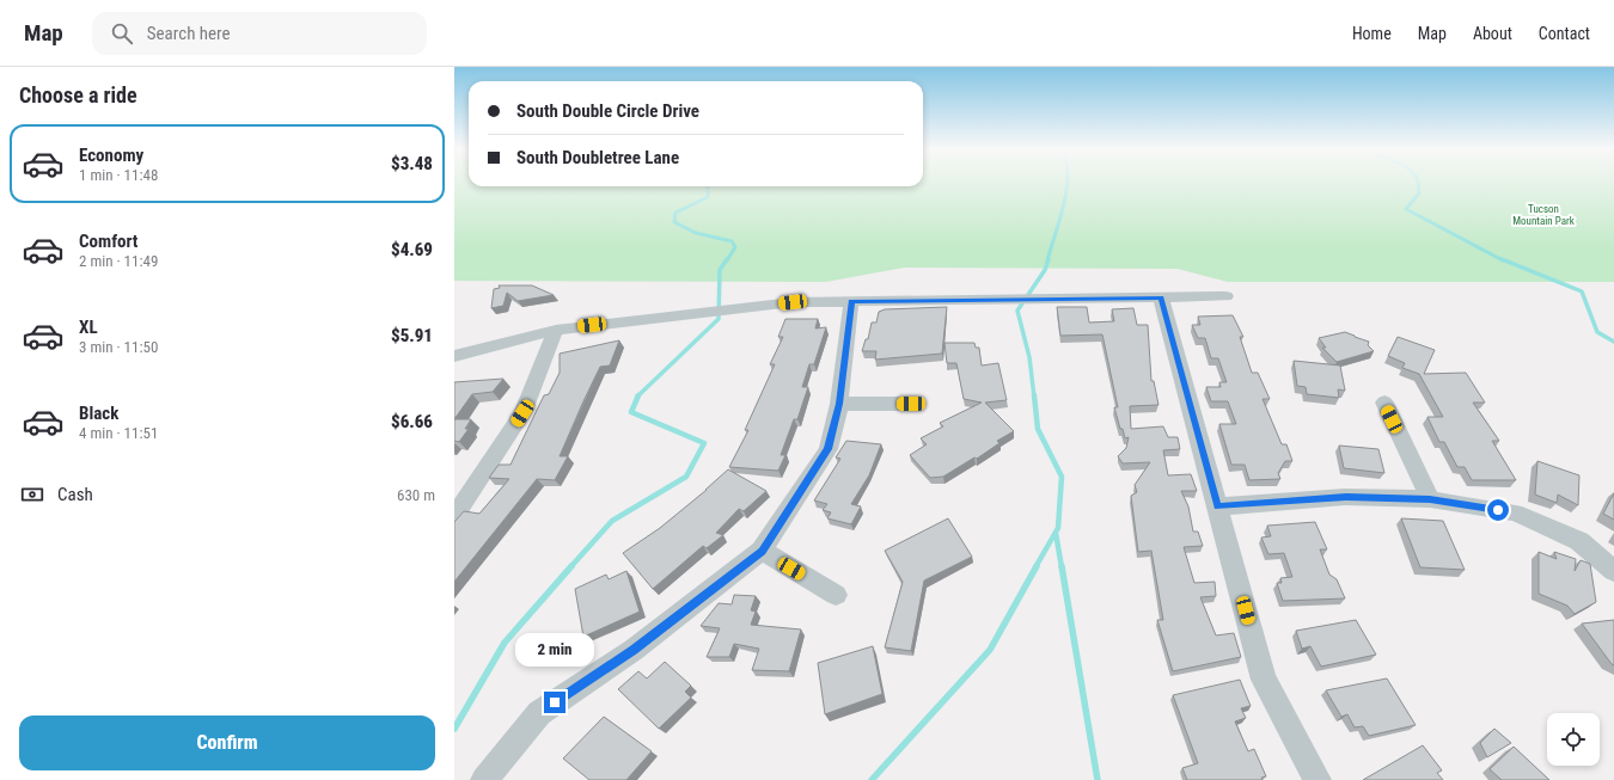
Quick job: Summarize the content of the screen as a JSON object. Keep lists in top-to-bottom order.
{
  "parks": ["Tucson Mountain Park"],
  "page": {
    "header": "Map",
    "search": "Search here",
    "nav": [
      "Home",
      "Map",
      "About",
      "Contact"
    ],
    "heading": "Choose a ride",
    "banner": ["South Double Circle Drive", "South Doubletree Lane"],
    "list": [
      {
        "name": "Economy",
        "note": "1 min · 11:48",
        "value": "$3.48"
      },
      {
        "name": "Comfort",
        "note": "2 min · 11:49",
        "value": "$4.69"
      },
      {
        "name": "XL",
        "note": "3 min · 11:50",
        "value": "$5.91"
      },
      {
        "name": "Black",
        "note": "4 min · 11:51",
        "value": "$6.66"
      }
    ],
    "pay": ["Cash", "630 m"],
    "bubble": "2 min",
    "buttons": "Confirm"
  }
}
